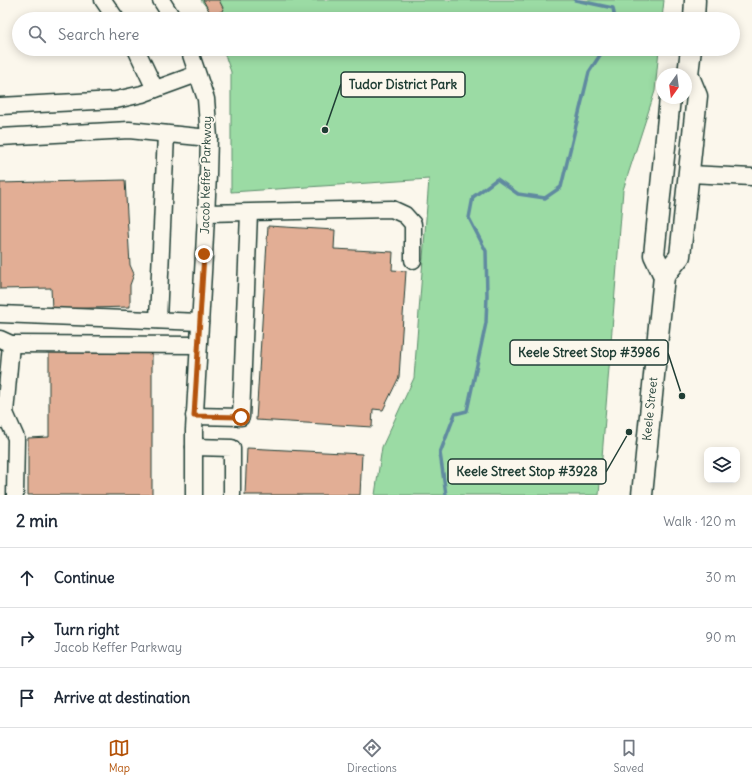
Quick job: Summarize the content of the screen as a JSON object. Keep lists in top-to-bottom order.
{
  "streets": {
    "main road": ["Keele Street"],
    "street": ["Jacob Keffer Parkway"]
  },
  "places": ["Tudor District Park", "Keele Street Stop #3986", "Keele Street Stop #3928"],
  "north": "bottom",
  "page": {
    "search": "Search here",
    "heading": ["2 min", "Walk · 120 m"],
    "list": [
      ["Continue", "30 m"],
      ["Turn right", "Jacob Keffer Parkway", "90 m"],
      "Arrive at destination"
    ],
    "nav": ["Map", "Directions", "Saved"]
  }
}
